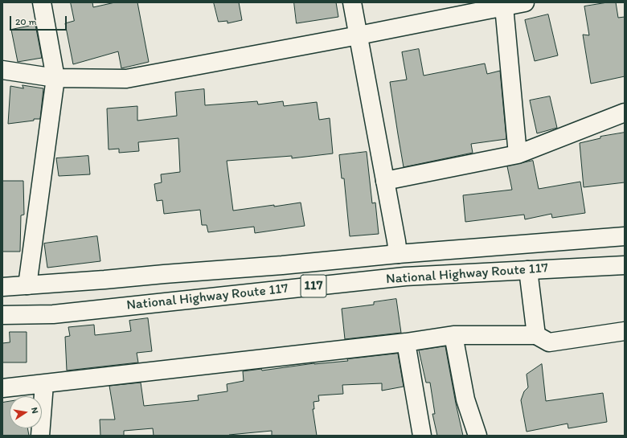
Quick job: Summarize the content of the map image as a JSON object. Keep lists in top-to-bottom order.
{
  "streets": {
    "main road": ["National Highway Route 117", "117"]
  },
  "scale_bar": "20 m",
  "north": "right"
}
